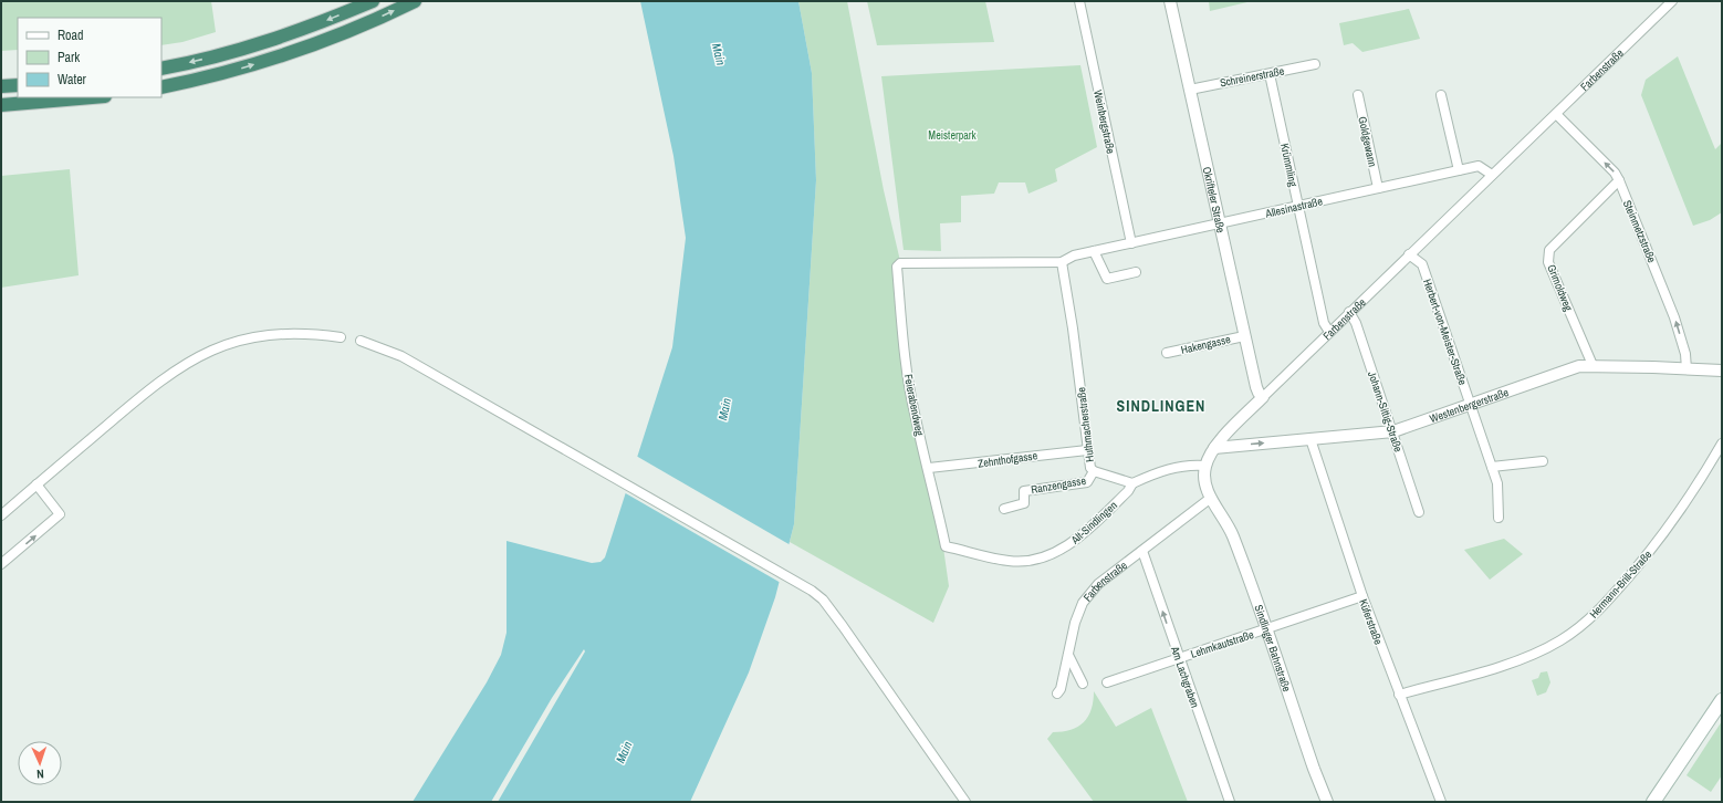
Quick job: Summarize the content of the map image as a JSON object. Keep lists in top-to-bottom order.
{
  "streets": {
    "street": [
      "Farbenstraße",
      "Schreinerstraße",
      "Weinbergstraße",
      "Goldgewann",
      "Krümmling",
      "Okrifteler Straße",
      "Allesinastraße",
      "Steinmetzstraße",
      "Grimoldweg",
      "Herbert-von-Meister-Straße",
      "Hakengasse",
      "Feierabendweg",
      "Westenbergerstraße",
      "Johann-Sittig-Straße",
      "Huthmacherstraße",
      "Zehnthofgasse",
      "Ranzengasse",
      "Alt-Sindlingen",
      "Hermann-Brill-Straße",
      "Küferstraße",
      "Lehmkautstraße",
      "Sindlinger Bahnstraße",
      "Am Lachgraben"
    ]
  },
  "crossings": [
    ["Farbenstraße", "Krümmling"],
    ["Farbenstraße", "Okrifteler Straße"],
    ["Farbenstraße", "Allesinastraße"],
    ["Farbenstraße", "Steinmetzstraße"],
    ["Farbenstraße", "Herbert-von-Meister-Straße"],
    ["Farbenstraße", "Westenbergerstraße"],
    ["Farbenstraße", "Johann-Sittig-Straße"],
    ["Farbenstraße", "Sindlinger Bahnstraße"],
    ["Farbenstraße", "Am Lachgraben"],
    ["Schreinerstraße", "Krümmling"],
    ["Schreinerstraße", "Okrifteler Straße"],
    ["Weinbergstraße", "Allesinastraße"],
    ["Goldgewann", "Allesinastraße"],
    ["Krümmling", "Allesinastraße"],
    ["Okrifteler Straße", "Allesinastraße"],
    ["Okrifteler Straße", "Hakengasse"],
    ["Allesinastraße", "Feierabendweg"],
    ["Allesinastraße", "Huthmacherstraße"],
    ["Steinmetzstraße", "Grimoldweg"],
    ["Steinmetzstraße", "Westenbergerstraße"],
    ["Grimoldweg", "Westenbergerstraße"],
    ["Herbert-von-Meister-Straße", "Westenbergerstraße"],
    ["Feierabendweg", "Zehnthofgasse"],
    ["Feierabendweg", "Alt-Sindlingen"],
    ["Westenbergerstraße", "Johann-Sittig-Straße"],
    ["Westenbergerstraße", "Küferstraße"],
    ["Huthmacherstraße", "Zehnthofgasse"],
    ["Huthmacherstraße", "Ranzengasse"],
    ["Huthmacherstraße", "Alt-Sindlingen"],
    ["Hermann-Brill-Straße", "Küferstraße"],
    ["Küferstraße", "Lehmkautstraße"],
    ["Lehmkautstraße", "Sindlinger Bahnstraße"],
    ["Lehmkautstraße", "Am Lachgraben"]
  ],
  "one_way": ["Steinmetzstraße", "Am Lachgraben"],
  "districts": ["SINDLINGEN"],
  "water": ["Main"],
  "parks": ["Meisterpark"],
  "legend": ["Road", "Park", "Water"],
  "north": "bottom"
}
